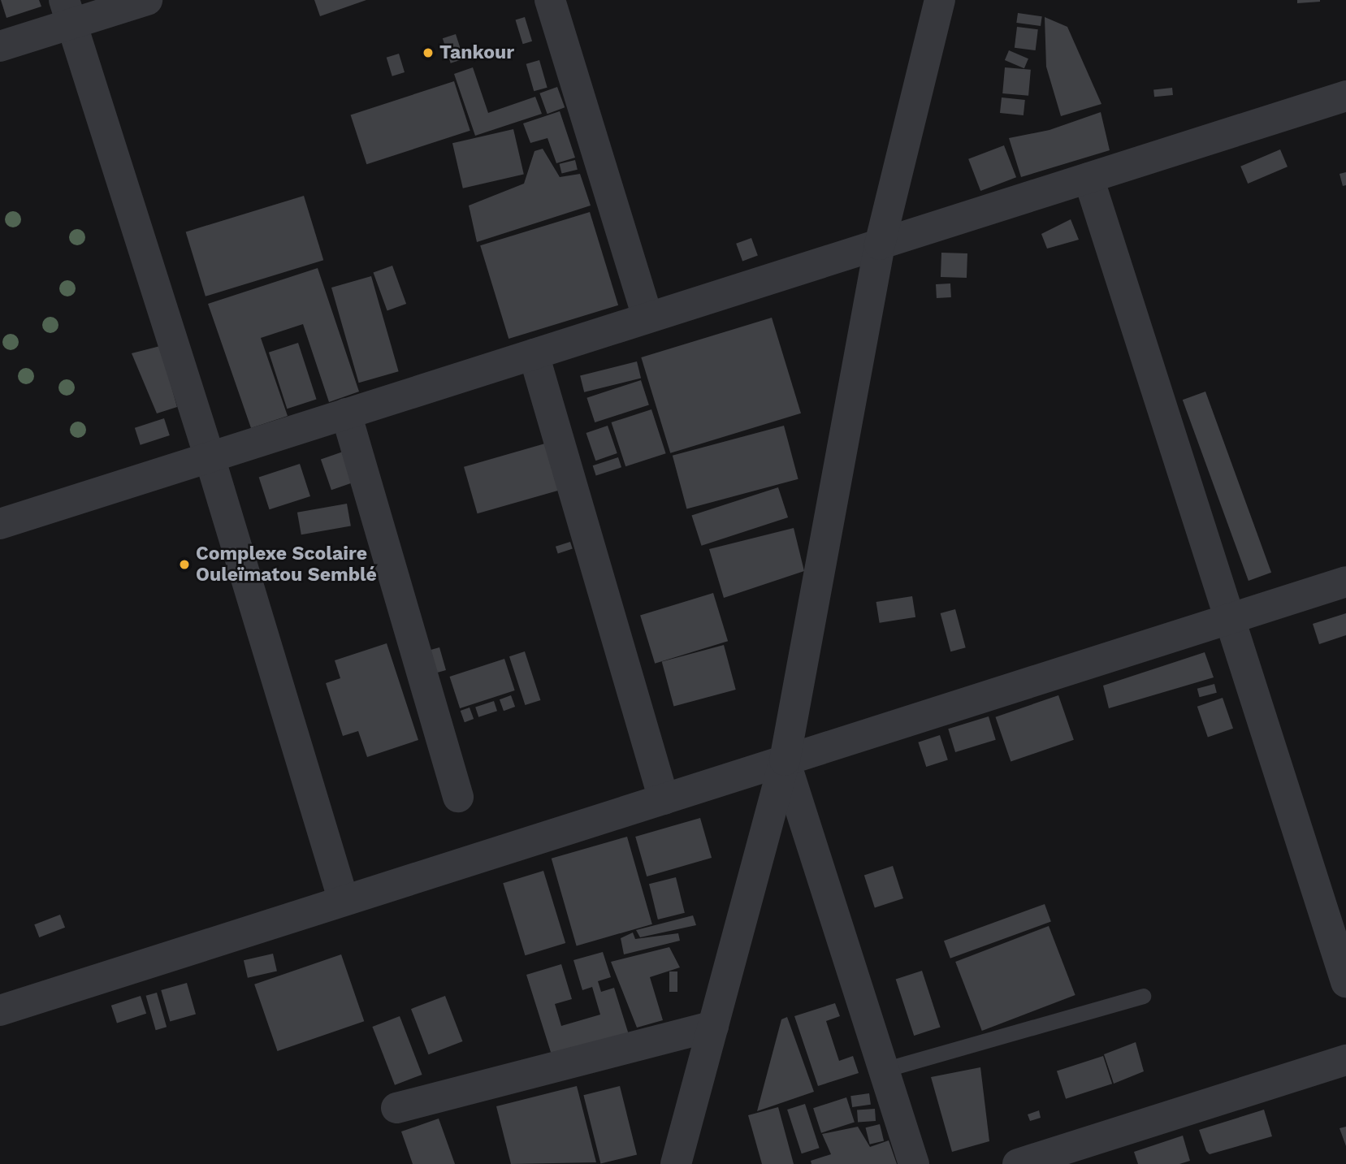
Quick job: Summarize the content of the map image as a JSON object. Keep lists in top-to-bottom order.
{
  "places": ["Tankour", "Complexe Scolaire Ouleïmatou Semblé"]
}
